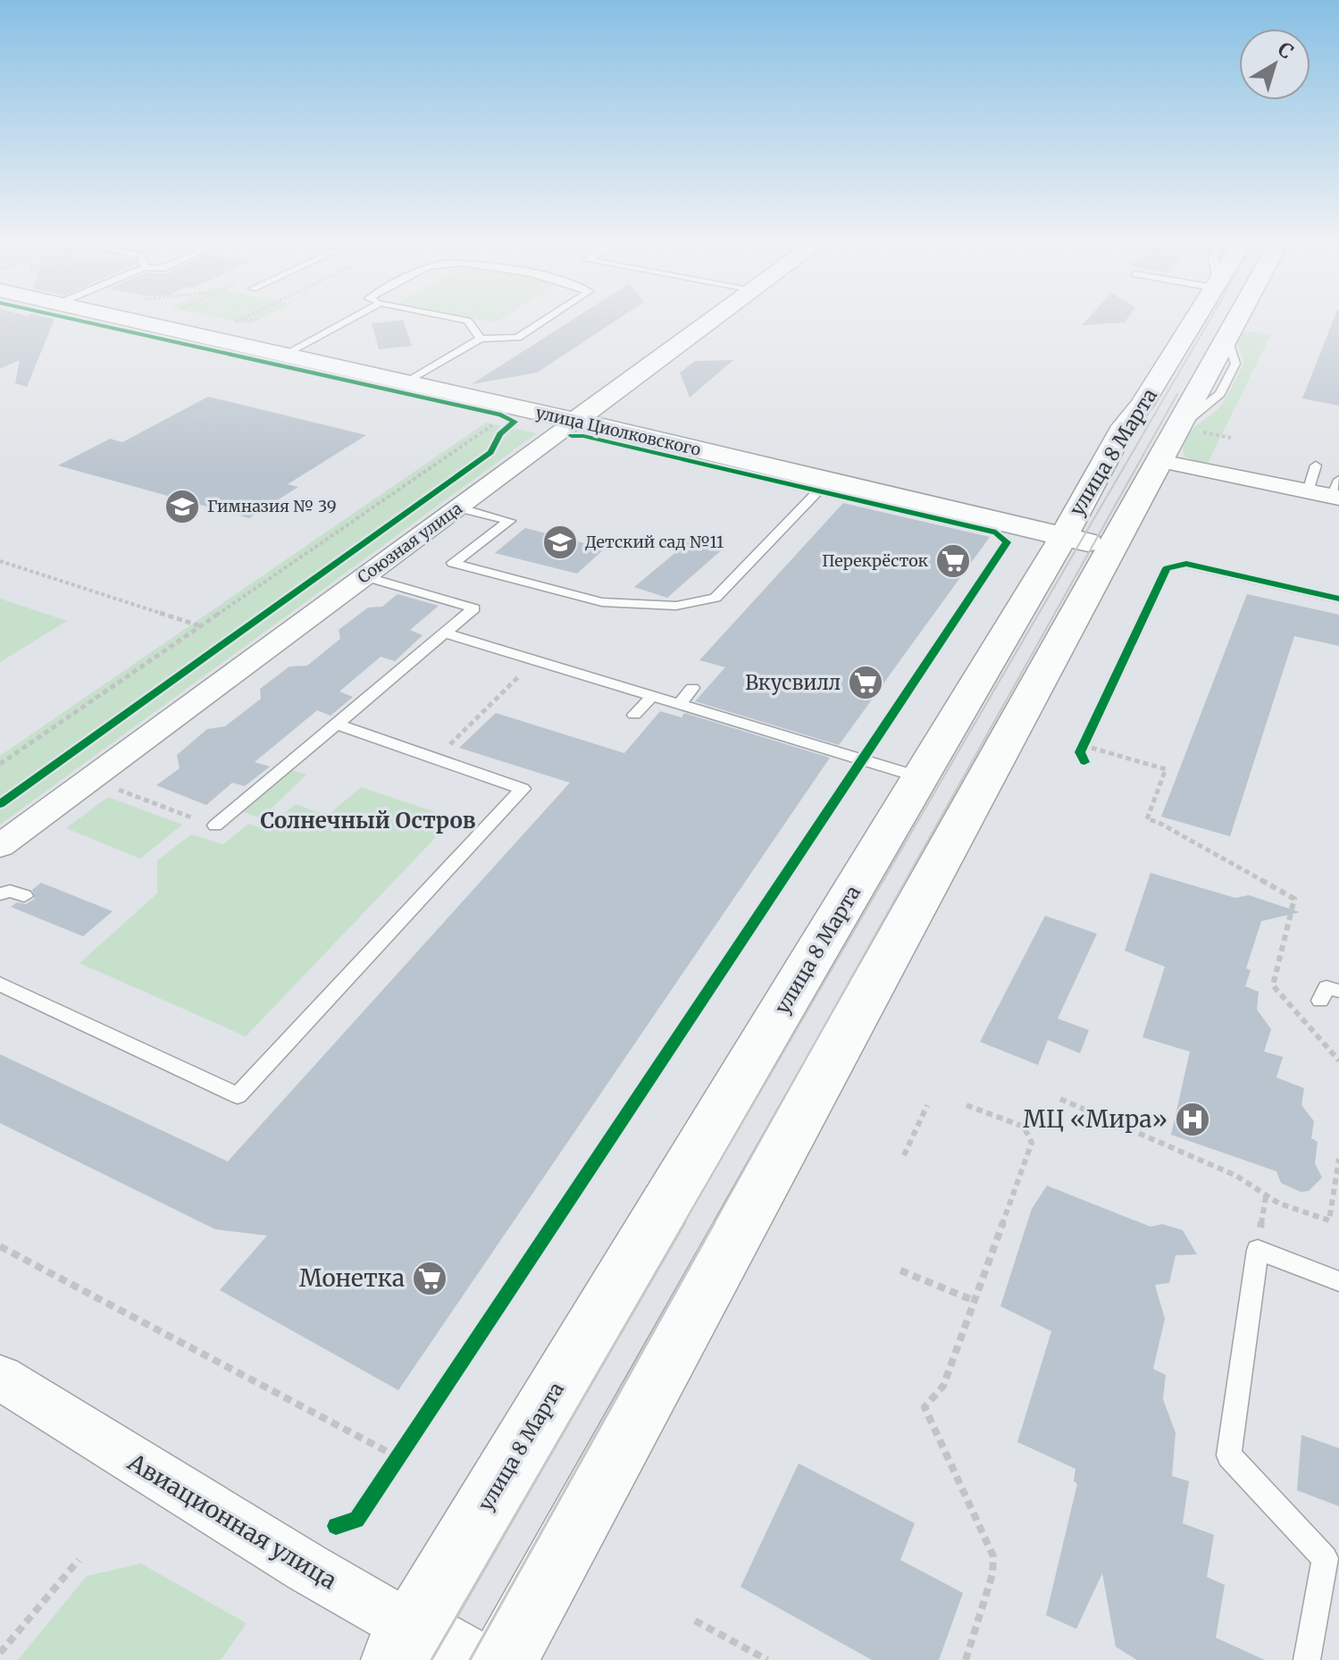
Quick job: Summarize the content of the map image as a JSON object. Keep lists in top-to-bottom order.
{
  "streets": {
    "main road": [
      "улица Циолковского",
      "улица 8 Марта",
      "Союзная улица",
      "Авиационная улица"
    ]
  },
  "crossings": [
    ["улица Циолковского", "улица 8 Марта"],
    ["улица Циолковского", "Союзная улица"],
    ["улица 8 Марта", "Авиационная улица"]
  ],
  "districts": ["Солнечный Остров"],
  "places": {
    "school or university": ["Гимназия № 39", "Детский сад №11"],
    "supermarket": ["Перекрёсток", "Вкусвилл", "Монетка"],
    "hospital": ["МЦ «Мира»"]
  },
  "north": "top right"
}
